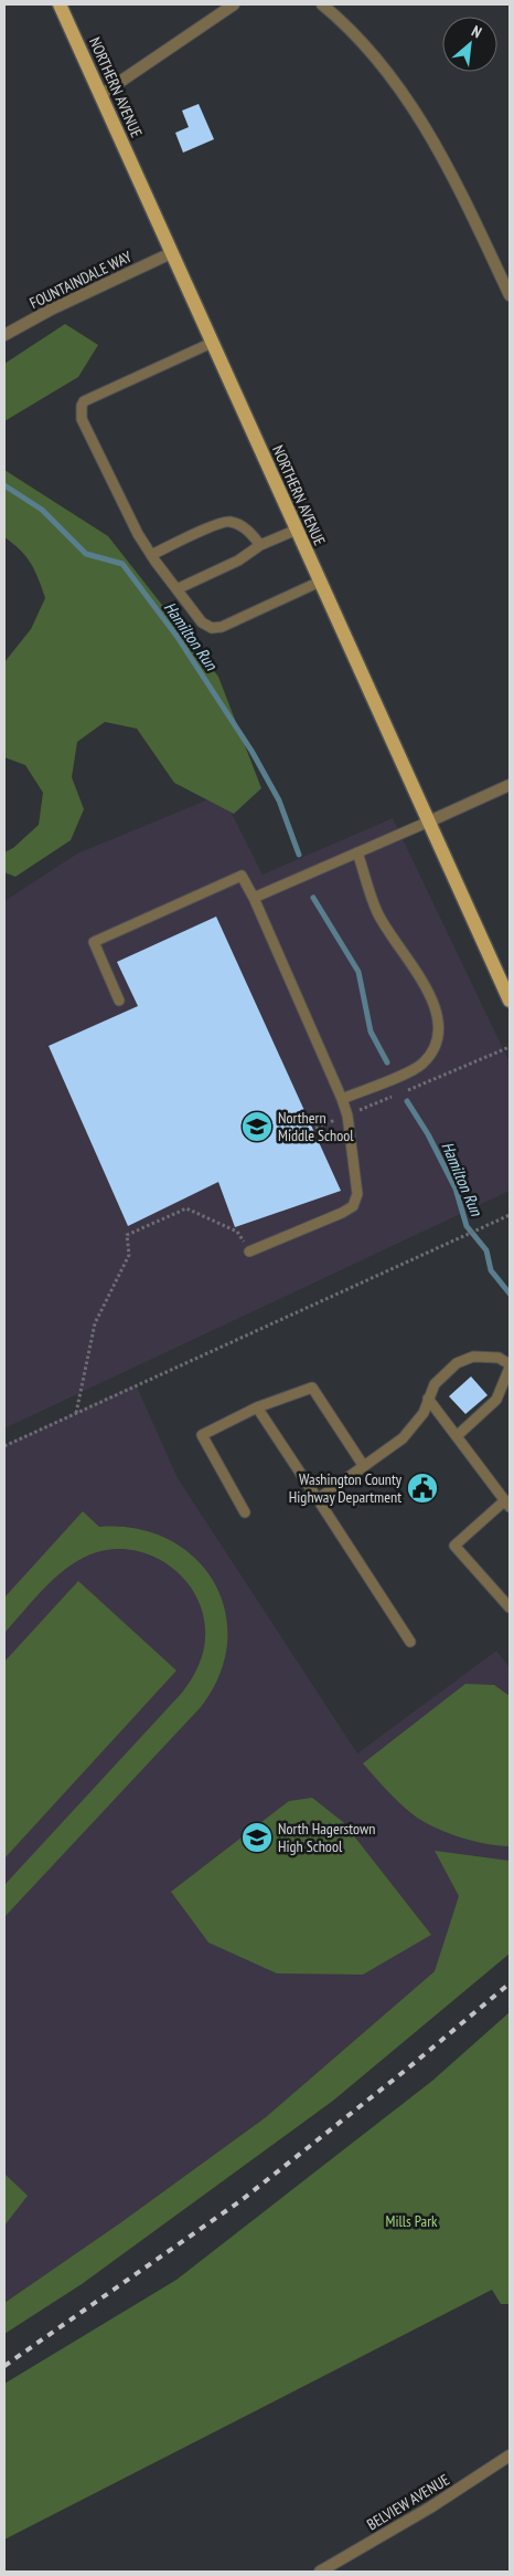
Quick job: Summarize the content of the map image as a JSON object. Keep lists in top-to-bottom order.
{
  "streets": {
    "main road": ["NORTHERN AVENUE"],
    "street": ["FOUNTAINDALE WAY", "BELVIEW AVENUE"]
  },
  "crossings": [
    ["NORTHERN AVENUE", "FOUNTAINDALE WAY"]
  ],
  "water": ["Hamilton Run"],
  "parks": ["Mills Park"],
  "places": {
    "school or university": ["Northern Middle School", "North Hagerstown High School"],
    "public building": ["Washington County Highway Department"]
  },
  "north": "top right"
}
